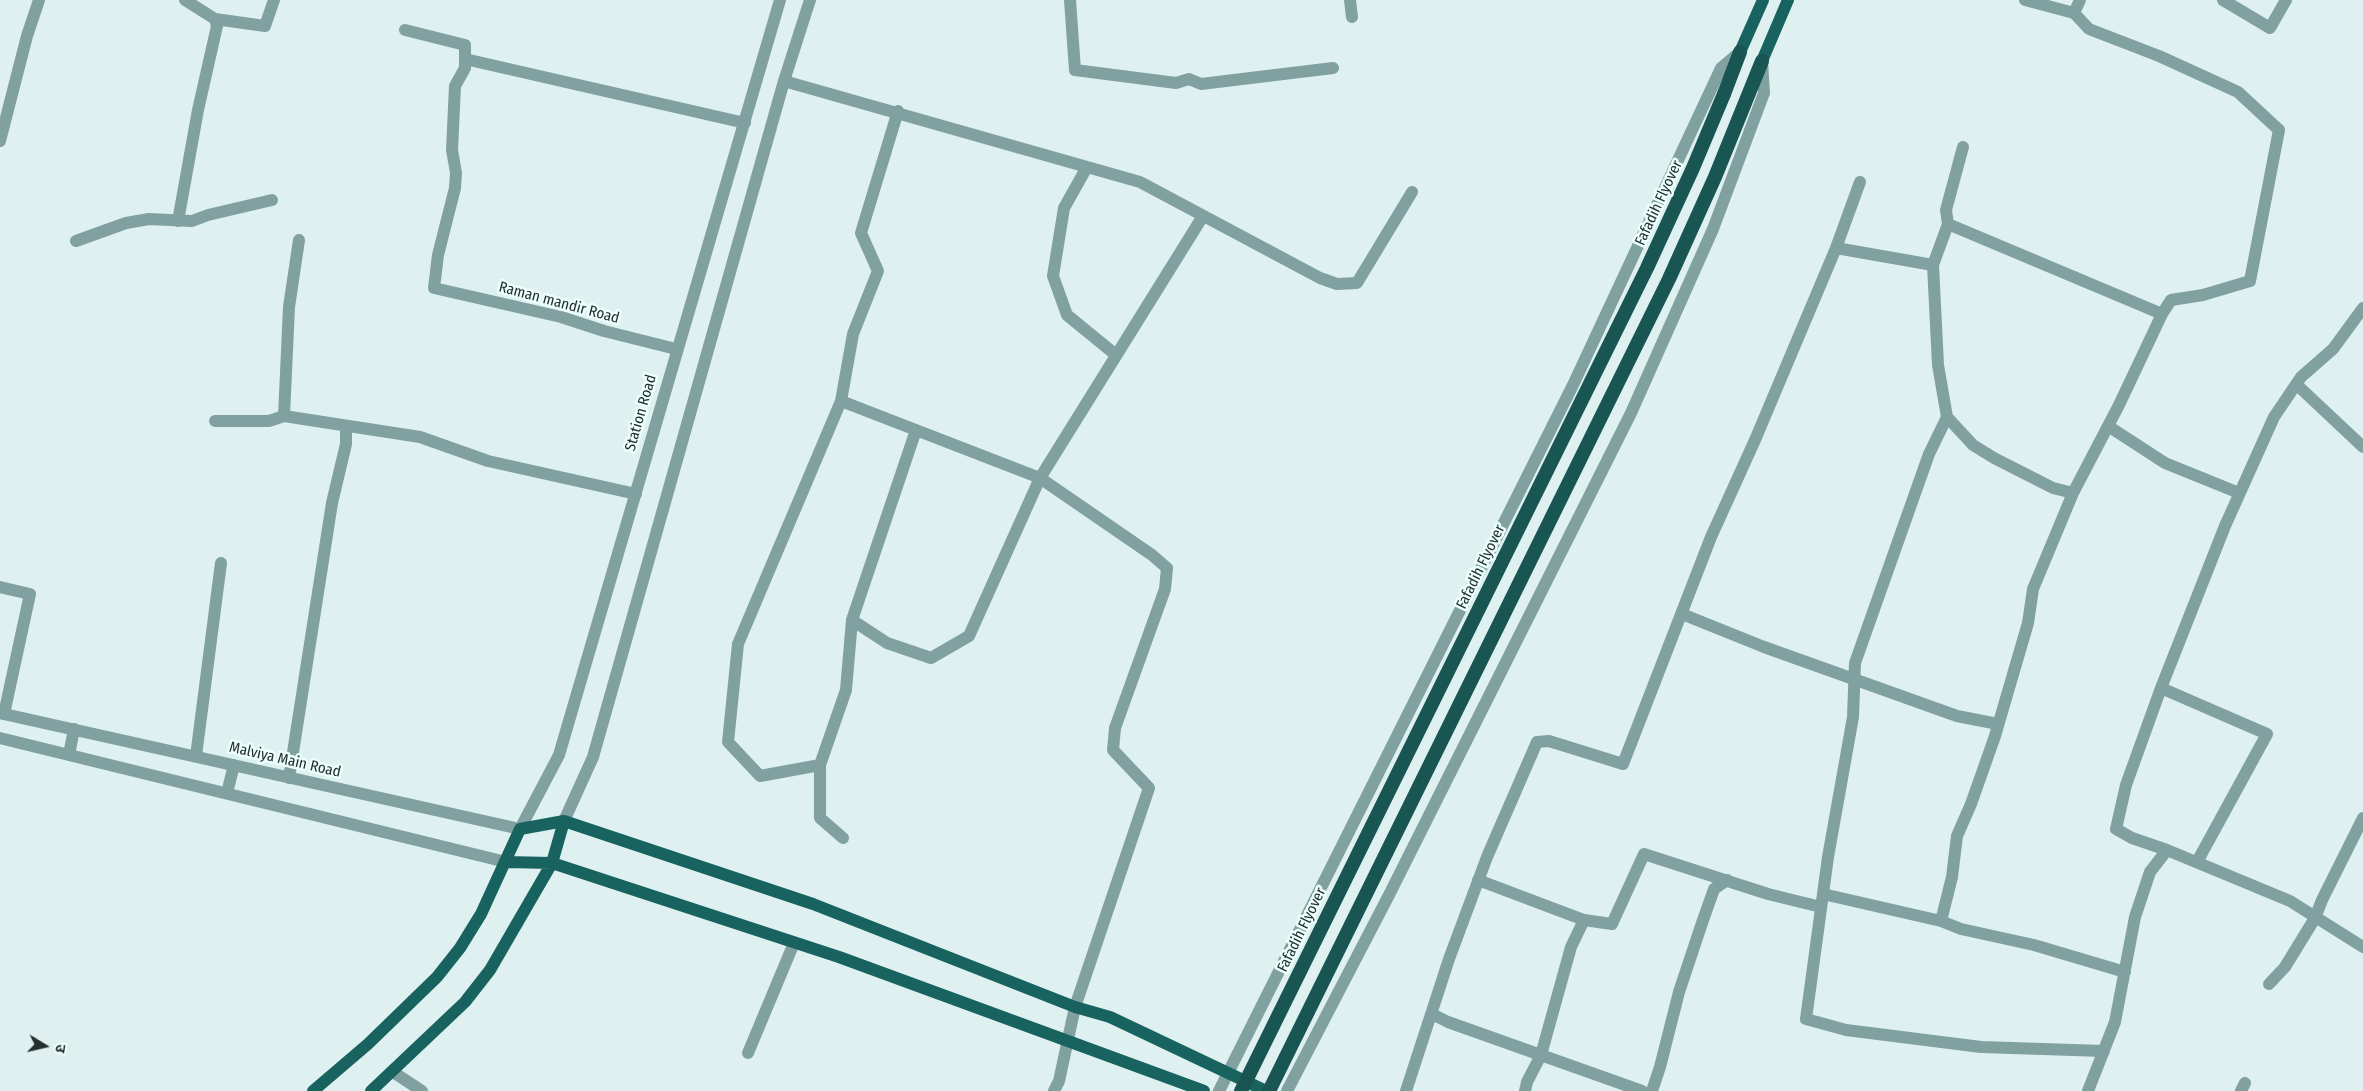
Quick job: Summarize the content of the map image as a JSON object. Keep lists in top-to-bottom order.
{
  "streets": {
    "highway": ["Fafadih Flyover"],
    "main road": ["Malviya Main Road"],
    "street": ["Raman mandir Road", "Station Road"]
  },
  "crossings": [
    ["Raman mandir Road", "Station Road"],
    ["Station Road", "Malviya Main Road"]
  ],
  "north": "right"
}
